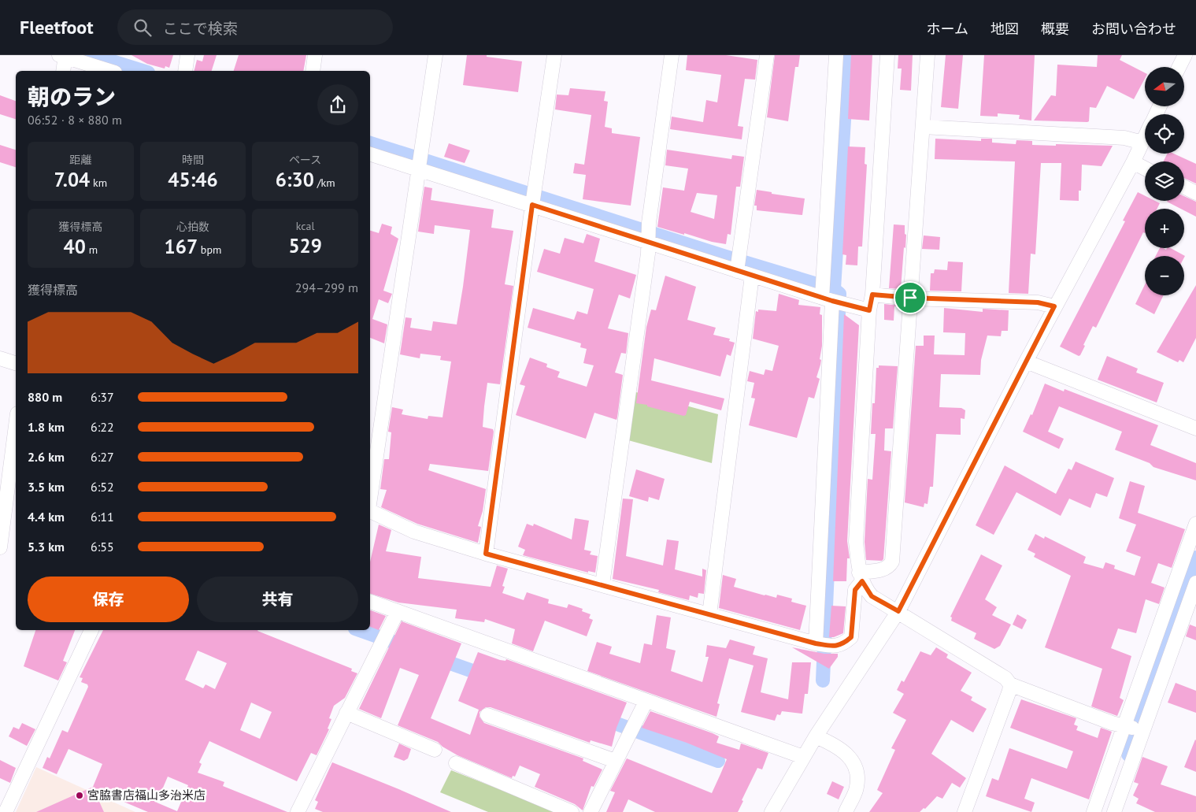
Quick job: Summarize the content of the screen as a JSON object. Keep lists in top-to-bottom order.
{
  "places": ["宮脇書店福山多治米店"],
  "north": "left",
  "page": {
    "header": "Fleetfoot",
    "search": "ここで検索",
    "nav": [
      "ホーム",
      "地図",
      "概要",
      "お問い合わせ"
    ],
    "map_buttons": ["+", "−"],
    "heading": ["朝のラン", "06:52 · 8 × 880 m"],
    "stats": [
      ["距離", "7.04 km"],
      ["時間", "45:46"],
      ["ペース", "6:30 /km"],
      ["獲得標高", "40 m"],
      ["心拍数", "167 bpm"],
      ["kcal", "529"]
    ],
    "chart": ["獲得標高", "294–299 m"],
    "list": [
      {
        "name": "880 m",
        "note": "6:37"
      },
      {
        "name": "1.8 km",
        "note": "6:22"
      },
      {
        "name": "2.6 km",
        "note": "6:27"
      },
      {
        "name": "3.5 km",
        "note": "6:52"
      },
      {
        "name": "4.4 km",
        "note": "6:11"
      },
      {
        "name": "5.3 km",
        "note": "6:55"
      }
    ],
    "buttons": ["保存", "共有"]
  }
}
